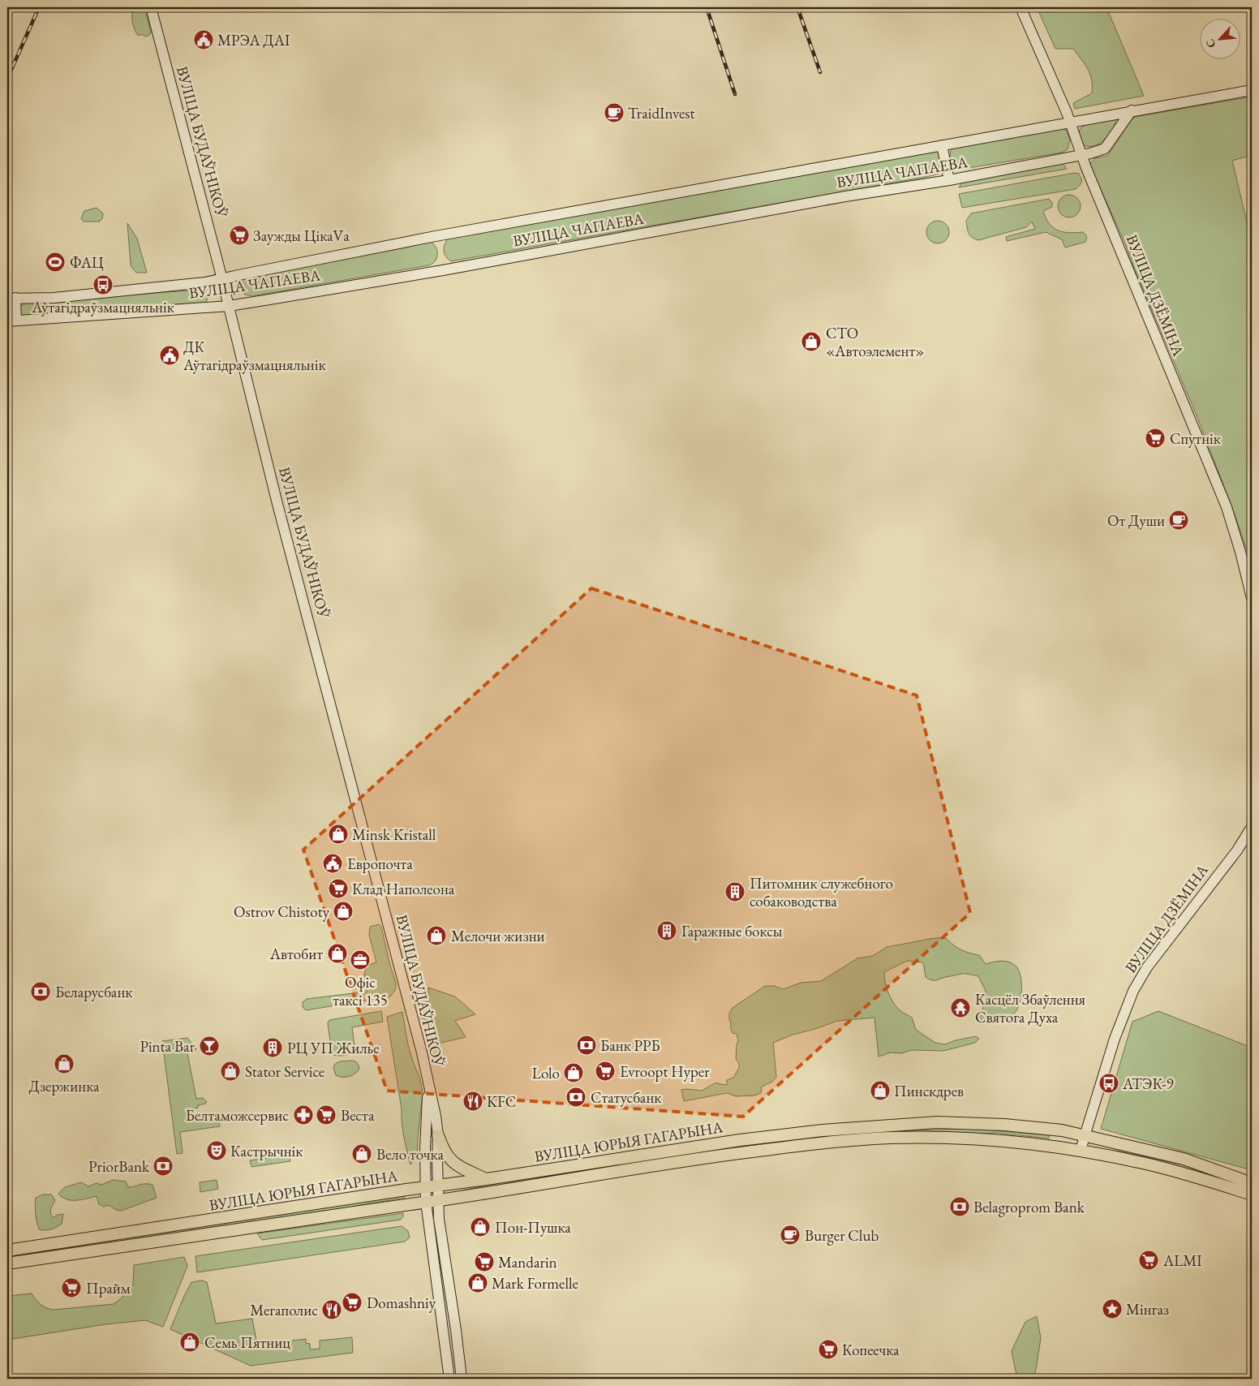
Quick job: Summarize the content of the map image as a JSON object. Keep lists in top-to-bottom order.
{
  "streets": {
    "main road": [
      "ВУЛІЦА БУДАЎНІКОЎ",
      "ВУЛІЦА ЧАПАЕВА",
      "ВУЛІЦА ДЗЁМІНА",
      "ВУЛІЦА ЮРЫЯ ГАГАРЫНА"
    ]
  },
  "crossings": [
    ["ВУЛІЦА БУДАЎНІКОЎ", "ВУЛІЦА ЧАПАЕВА"],
    ["ВУЛІЦА БУДАЎНІКОЎ", "ВУЛІЦА ЮРЫЯ ГАГАРЫНА"],
    ["ВУЛІЦА ЧАПАЕВА", "ВУЛІЦА ДЗЁМІНА"],
    ["ВУЛІЦА ДЗЁМІНА", "ВУЛІЦА ЮРЫЯ ГАГАРЫНА"]
  ],
  "places": {
    "public building": ["МРЭА ДАІ", "ДК Аўтагідраўзмацняльнік", "Европочта"],
    "cafe": ["TraidInvest", "От Души", "Burger Club"],
    "supermarket": [
      "Заужды ЦікаVа",
      "Спутнік",
      "Клад Наполеона",
      "Evroopt Hyper",
      "Веста",
      "ALMI",
      "Mandarin",
      "Прайм",
      "Domashniy",
      "Копеечка"
    ],
    "sports": ["ФАЦ"],
    "bus stop": ["Аўтагідраўзмацняльнік", "АТЭК-9"],
    "shop": [
      "СТО «Автоэлемент»",
      "Minsk Kristall",
      "Ostrov Chistoty",
      "Мелочи жизни",
      "Автобит",
      "Дзержинка",
      "Stator Service",
      "Lolo",
      "Пинскдрев",
      "Вело точка",
      "Пон-Пушка",
      "Mark Formelle",
      "Семь Пятниц"
    ],
    "building": ["Питомник служебного собаководства", "Гаражные боксы", "РЦ УП Жилье"],
    "office": ["Офіс таксі 135"],
    "bank": [
      "Беларусбанк",
      "Банк РРБ",
      "Статусбанк",
      "PriorBank",
      "Belagroprom Bank"
    ],
    "temple": ["Касцёл Збаўлення Святога Духа"],
    "bar": ["Pinta Bar"],
    "restaurant": ["KFC", "Мегаполис"],
    "pharmacy": ["Белтаможсервис"],
    "theatre": ["Кастрычнік"],
    "place": ["Мінгаз"]
  },
  "north": "bottom left"
}
